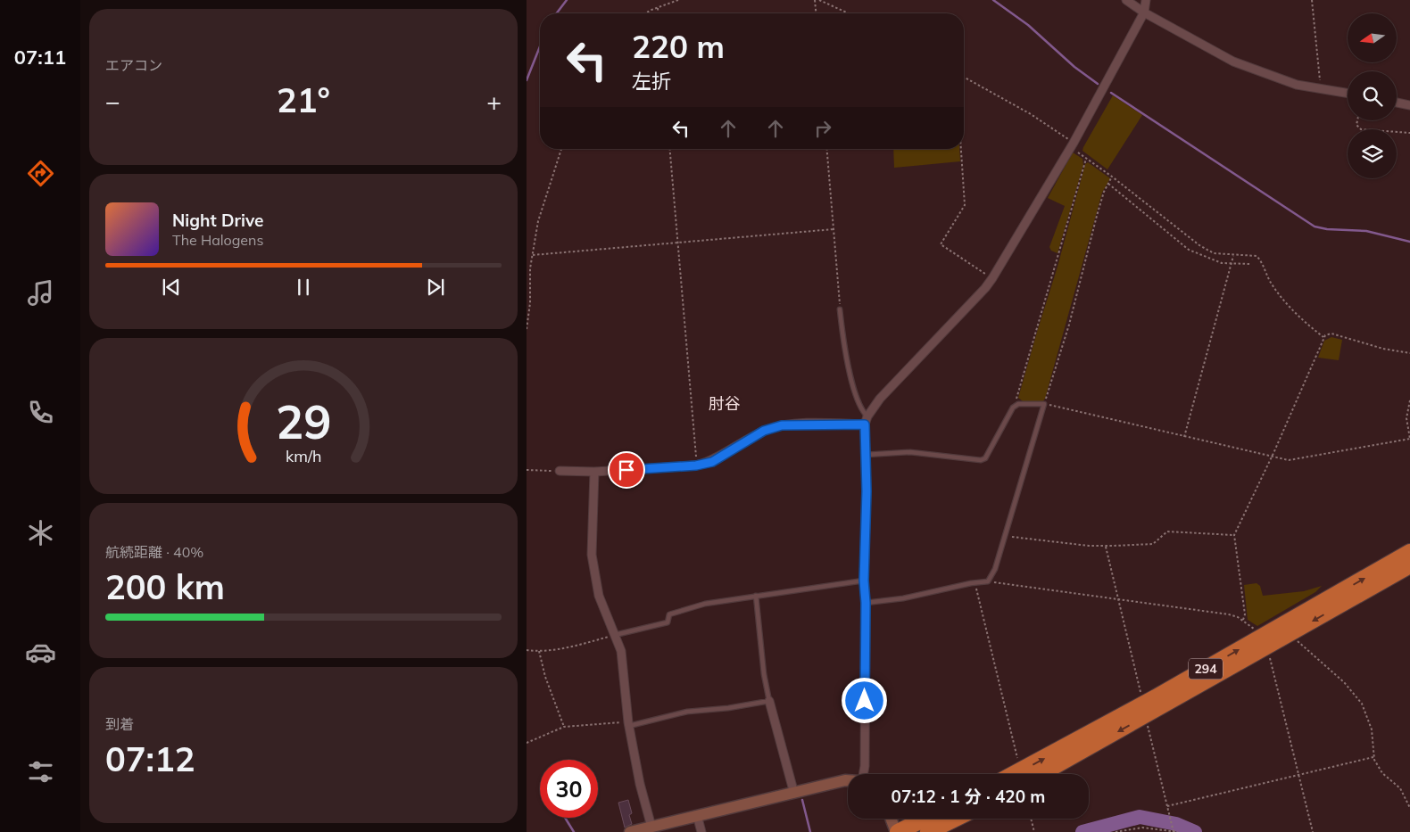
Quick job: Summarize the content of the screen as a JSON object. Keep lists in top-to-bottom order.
{
  "streets": {
    "highway": ["294"]
  },
  "districts": ["肘谷"],
  "north": "left",
  "page": {
    "tabs": "07:11",
    "tile": [
      "エアコン",
      ["航続距離 · 40%", "200 km"],
      ["到着", "07:12"]
    ],
    "turn": ["220 m", "左折"],
    "heat": ["−", "21°", "+"],
    "song": ["Night Drive", "The Halogens"],
    "limit": "30",
    "trip": "07:12 · 1 分 · 420 m",
    "gauge": ["29", "km/h"]
  }
}
